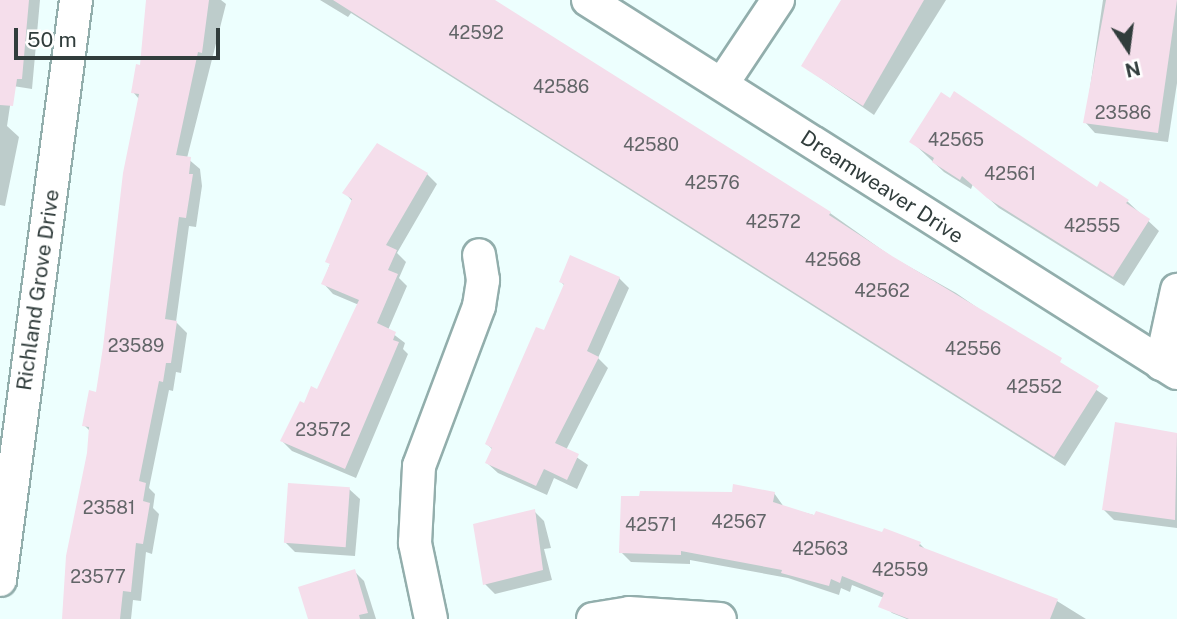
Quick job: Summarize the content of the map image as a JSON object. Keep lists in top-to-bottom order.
{
  "streets": {
    "street": ["Dreamweaver Drive", "Richland Grove Drive"]
  },
  "house_numbers": [
    "42592",
    "42586",
    "23586",
    "42565",
    "42580",
    "42561",
    "42576",
    "42572",
    "42555",
    "42568",
    "42562",
    "23589",
    "42556",
    "42552",
    "23572",
    "23581",
    "42567",
    "42571",
    "42563",
    "42559",
    "23577"
  ],
  "scale_bar": "50 m",
  "north": "bottom"
}
